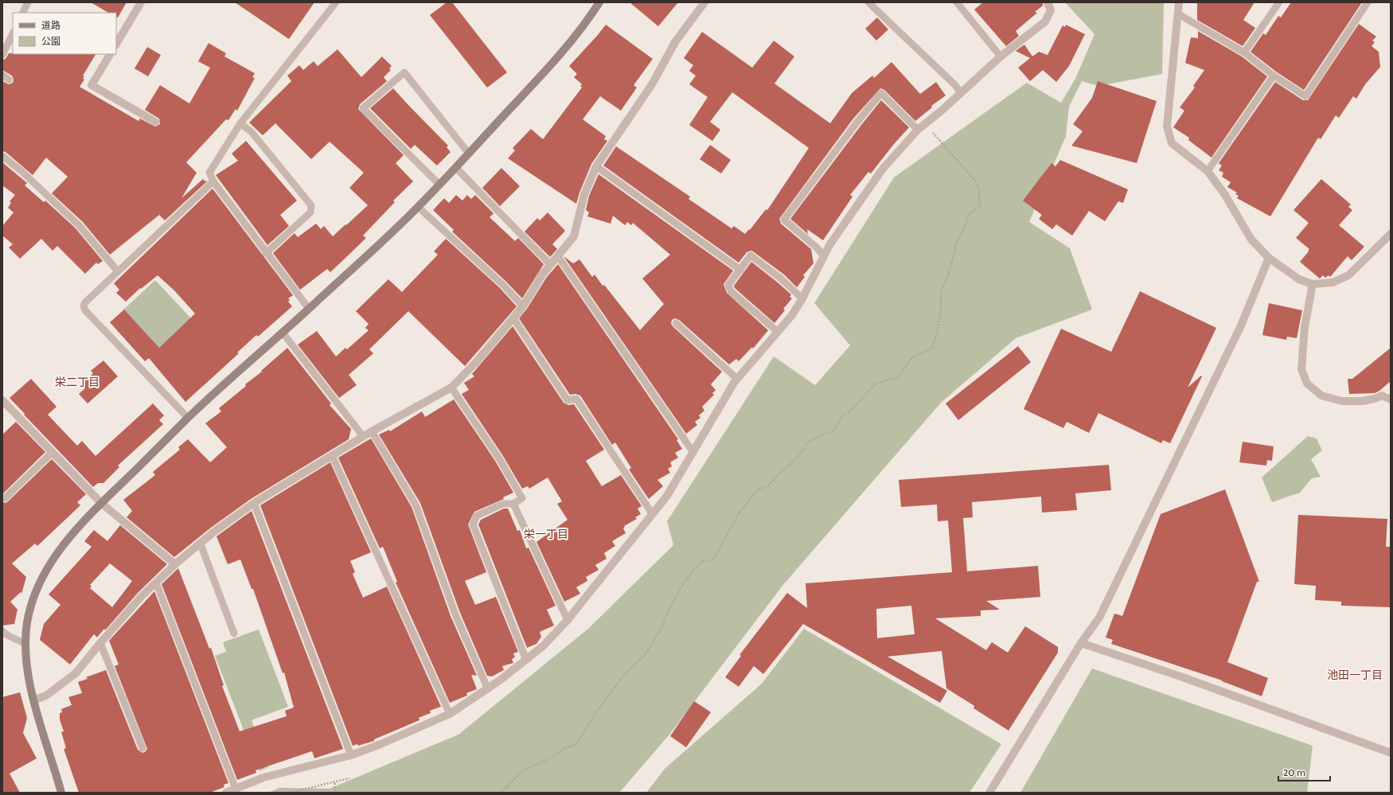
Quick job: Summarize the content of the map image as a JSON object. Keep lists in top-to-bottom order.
{
  "districts": ["栄二丁目", "栄一丁目", "池田一丁目"],
  "legend": ["道路", "公園"],
  "scale_bar": "20 m"
}
